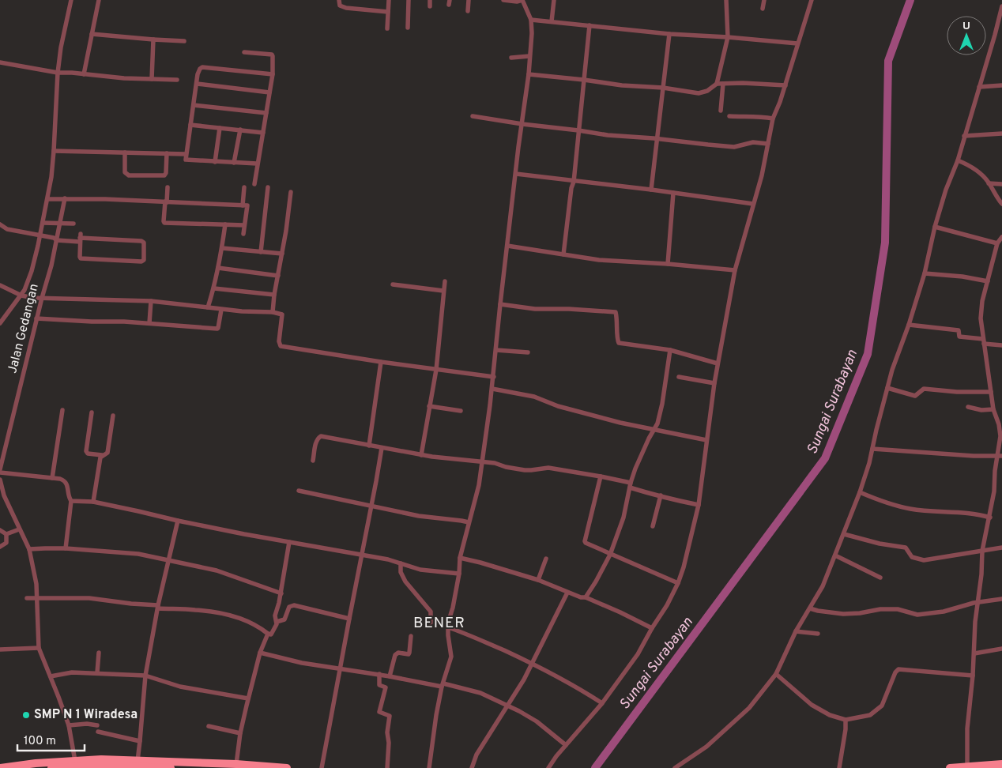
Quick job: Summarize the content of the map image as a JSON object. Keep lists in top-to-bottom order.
{
  "streets": {
    "street": ["Jalan Gedangan"]
  },
  "districts": ["BENER"],
  "water": ["Sungai Surabayan"],
  "places": ["SMP N 1 Wiradesa"],
  "scale_bar": "100 m",
  "north": "top"
}
